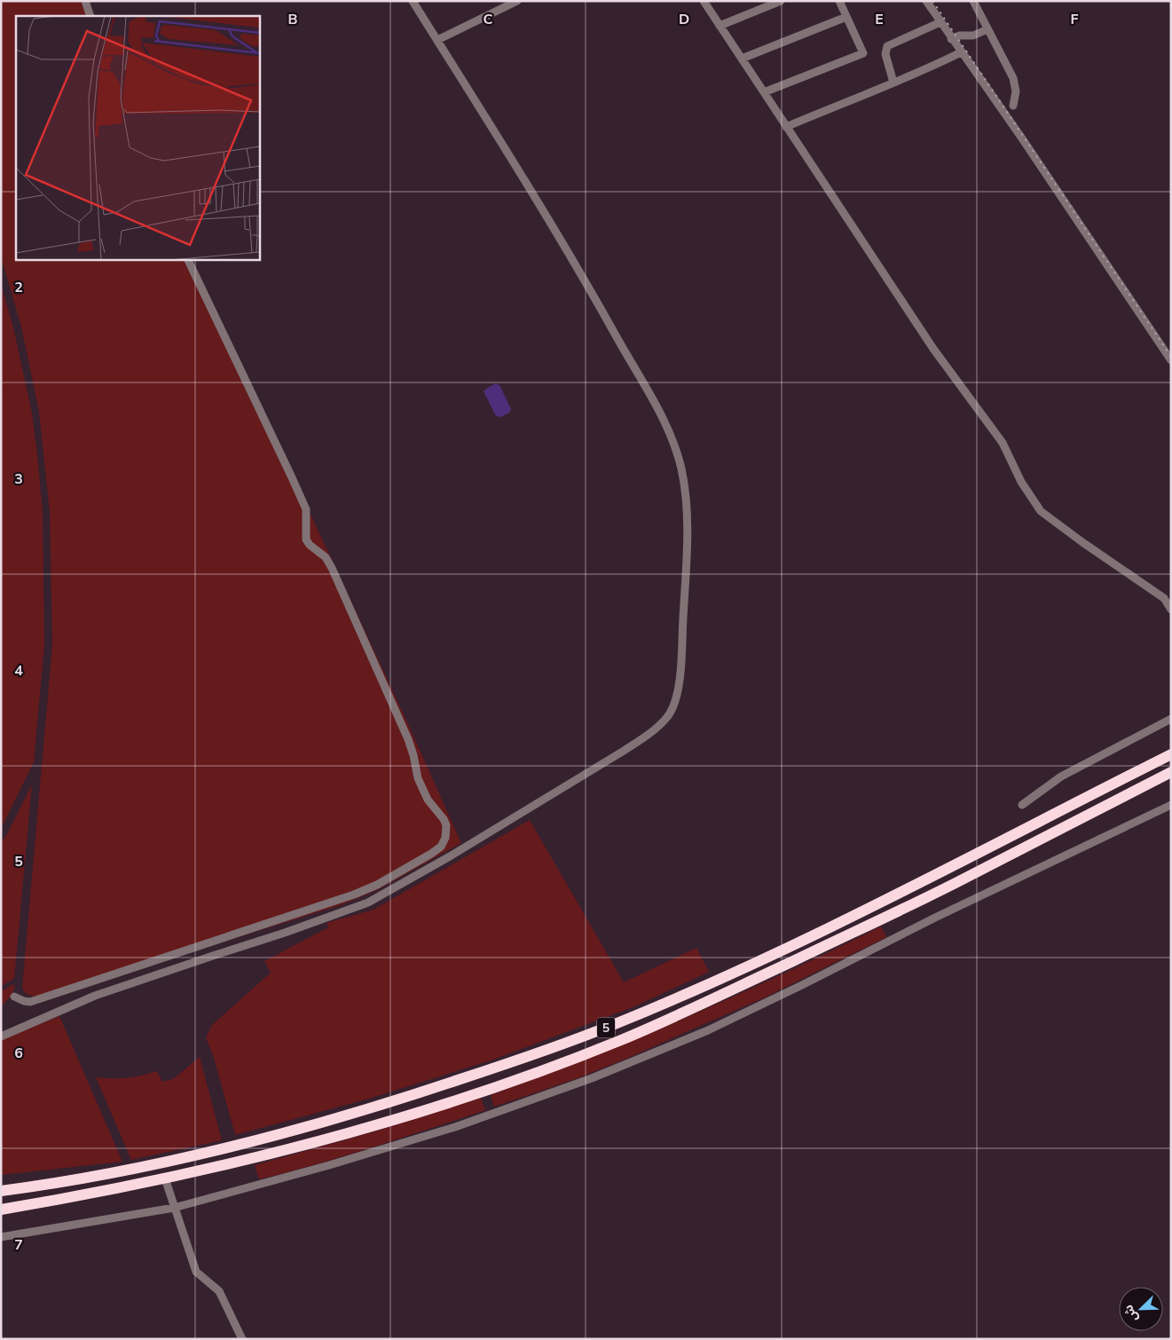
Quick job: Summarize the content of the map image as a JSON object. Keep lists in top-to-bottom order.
{
  "streets": {
    "highway": ["5"]
  },
  "north": "bottom left",
  "grid": {
    "columns": [
      "B",
      "C",
      "D",
      "E",
      "F"
    ],
    "rows": [
      "2",
      "3",
      "4",
      "5",
      "6",
      "7"
    ]
  }
}
